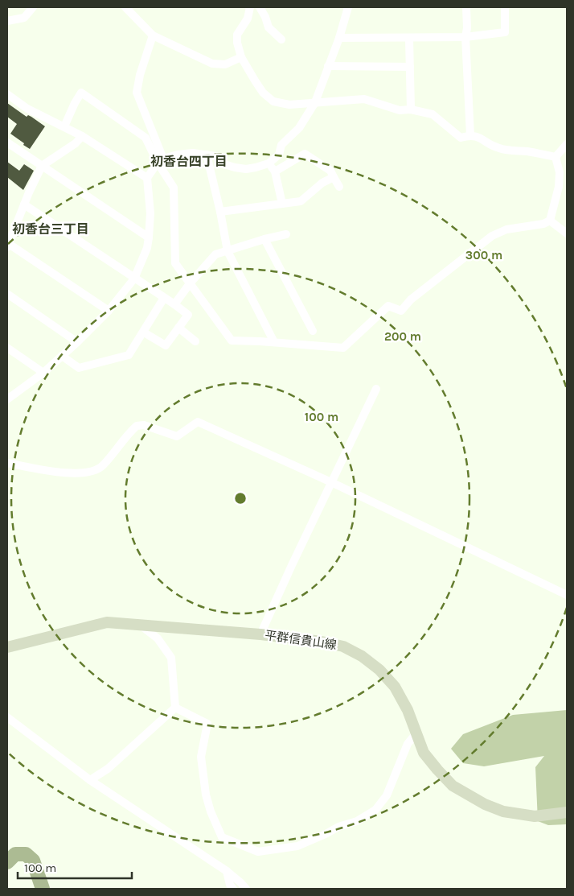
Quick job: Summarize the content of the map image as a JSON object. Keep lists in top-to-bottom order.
{
  "streets": {
    "main road": ["平群信貴山線"]
  },
  "districts": ["初香台四丁目", "初香台三丁目"],
  "scale_bar": "100 m",
  "rings": ["300 m", "200 m", "100 m"]
}
